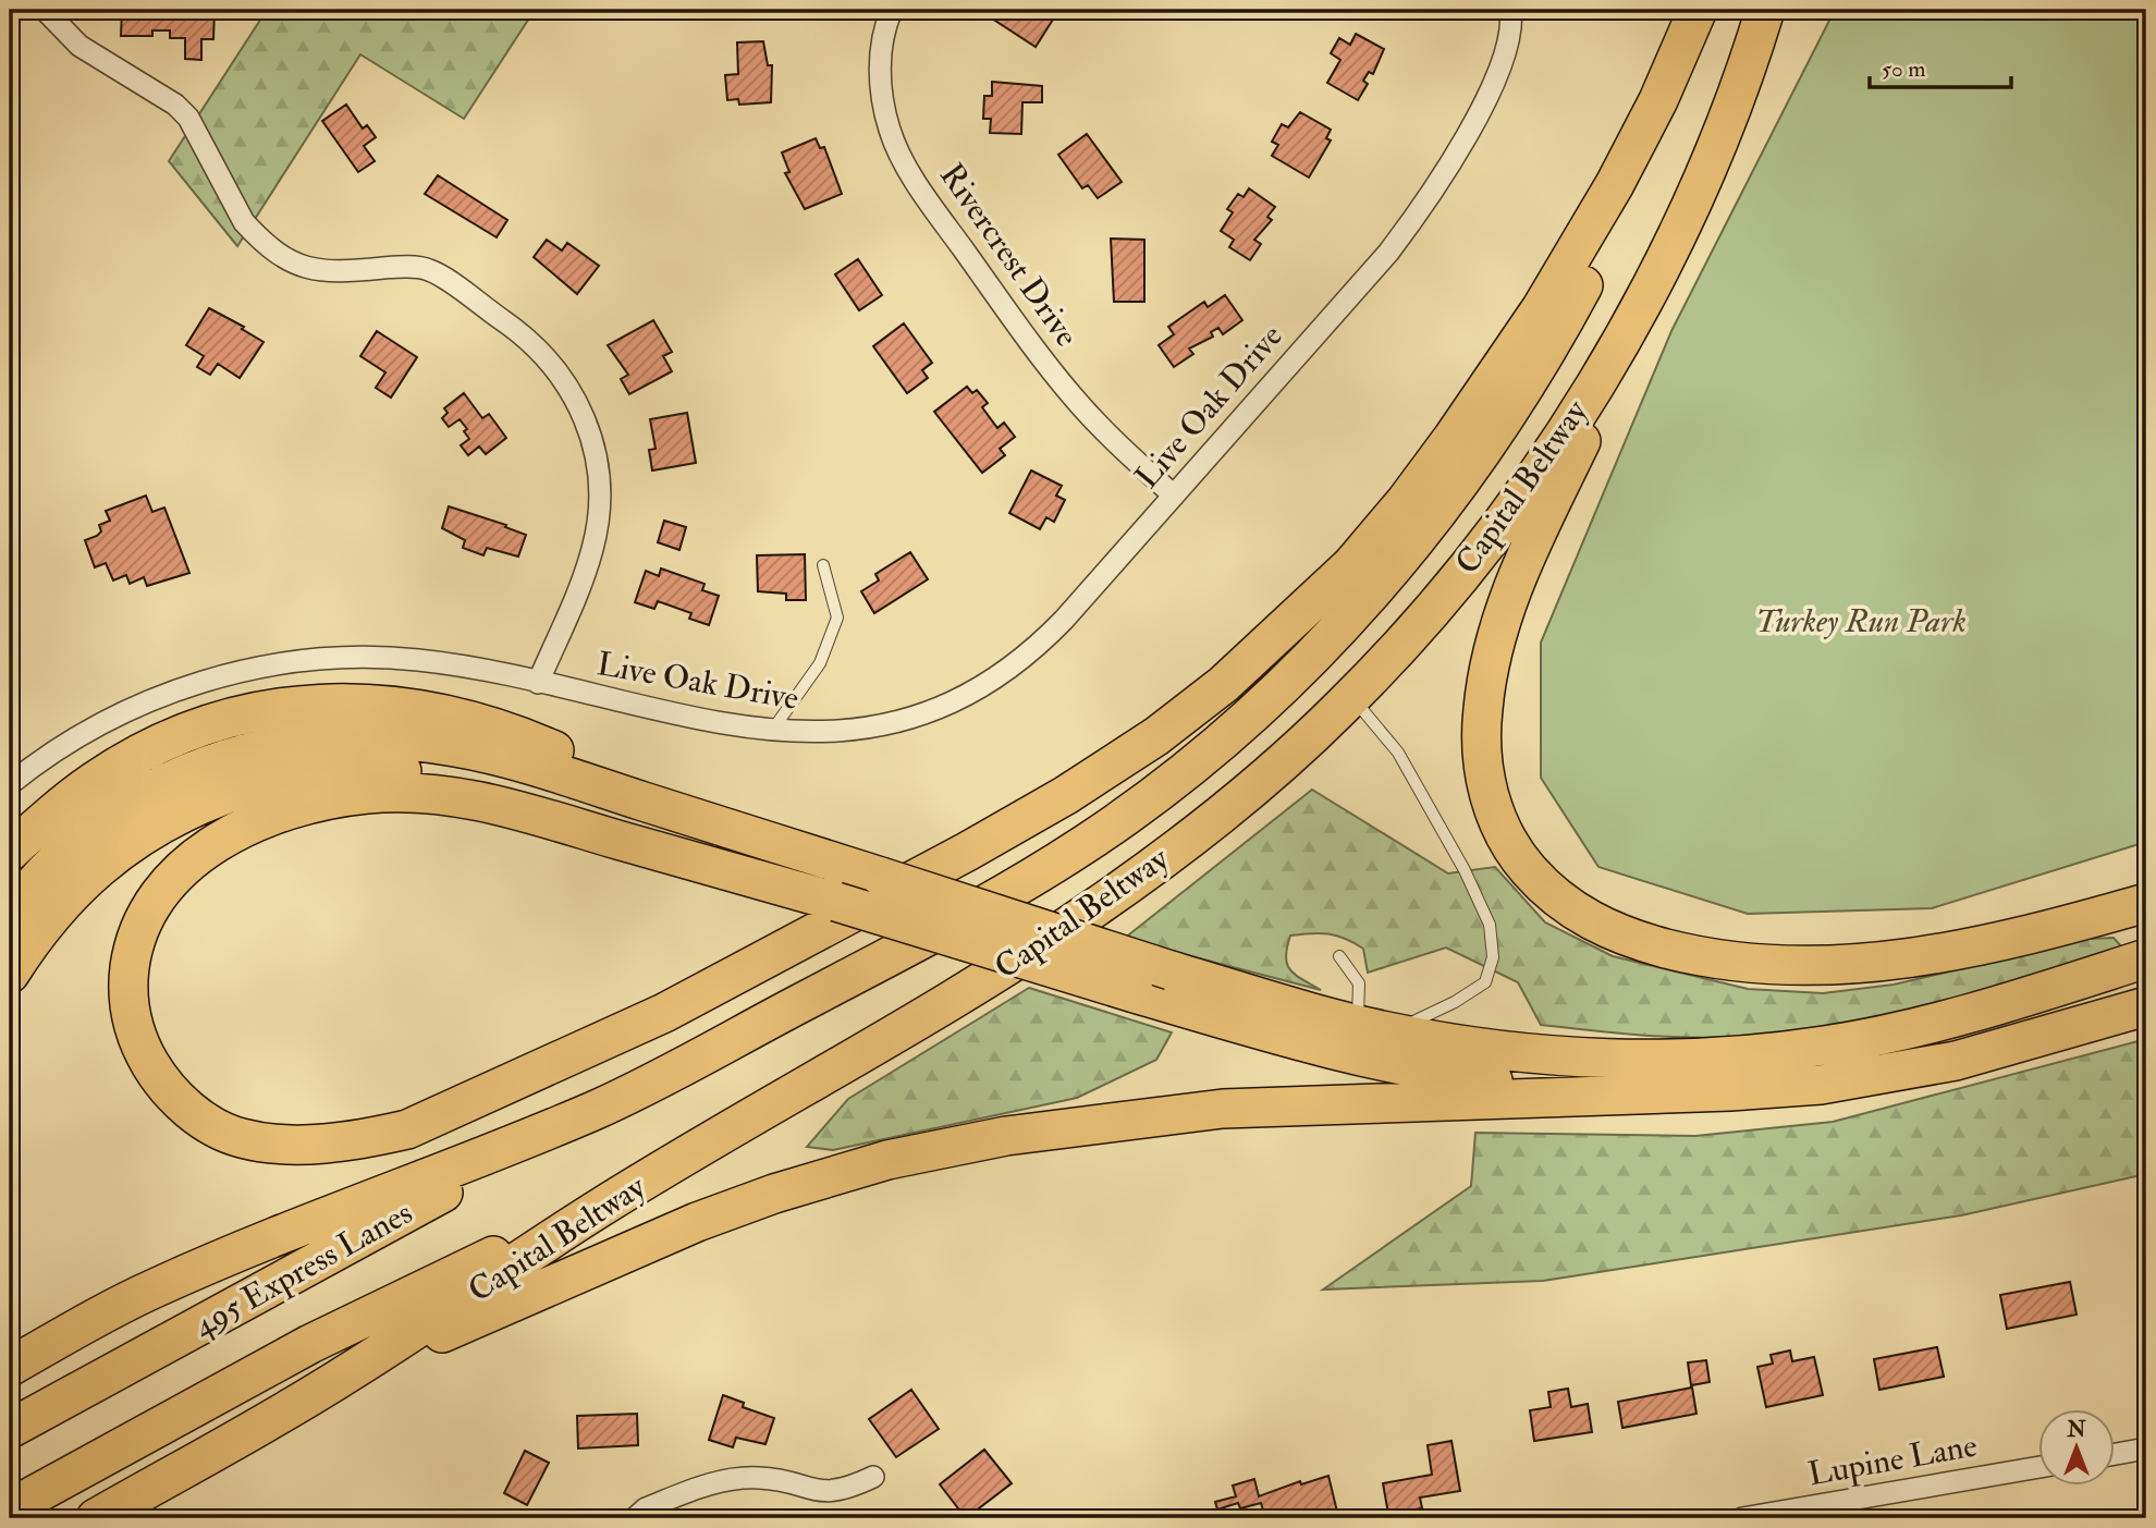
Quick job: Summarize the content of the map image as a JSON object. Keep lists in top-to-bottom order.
{
  "streets": {
    "highway": ["Capital Beltway", "495 Express Lanes"],
    "street": ["Rivercrest Drive", "Live Oak Drive", "Lupine Lane"]
  },
  "crossings": [
    ["Rivercrest Drive", "Live Oak Drive"],
    ["Capital Beltway", "495 Express Lanes"]
  ],
  "parks": ["Turkey Run Park"],
  "scale_bar": "50 m",
  "north": "top"
}
